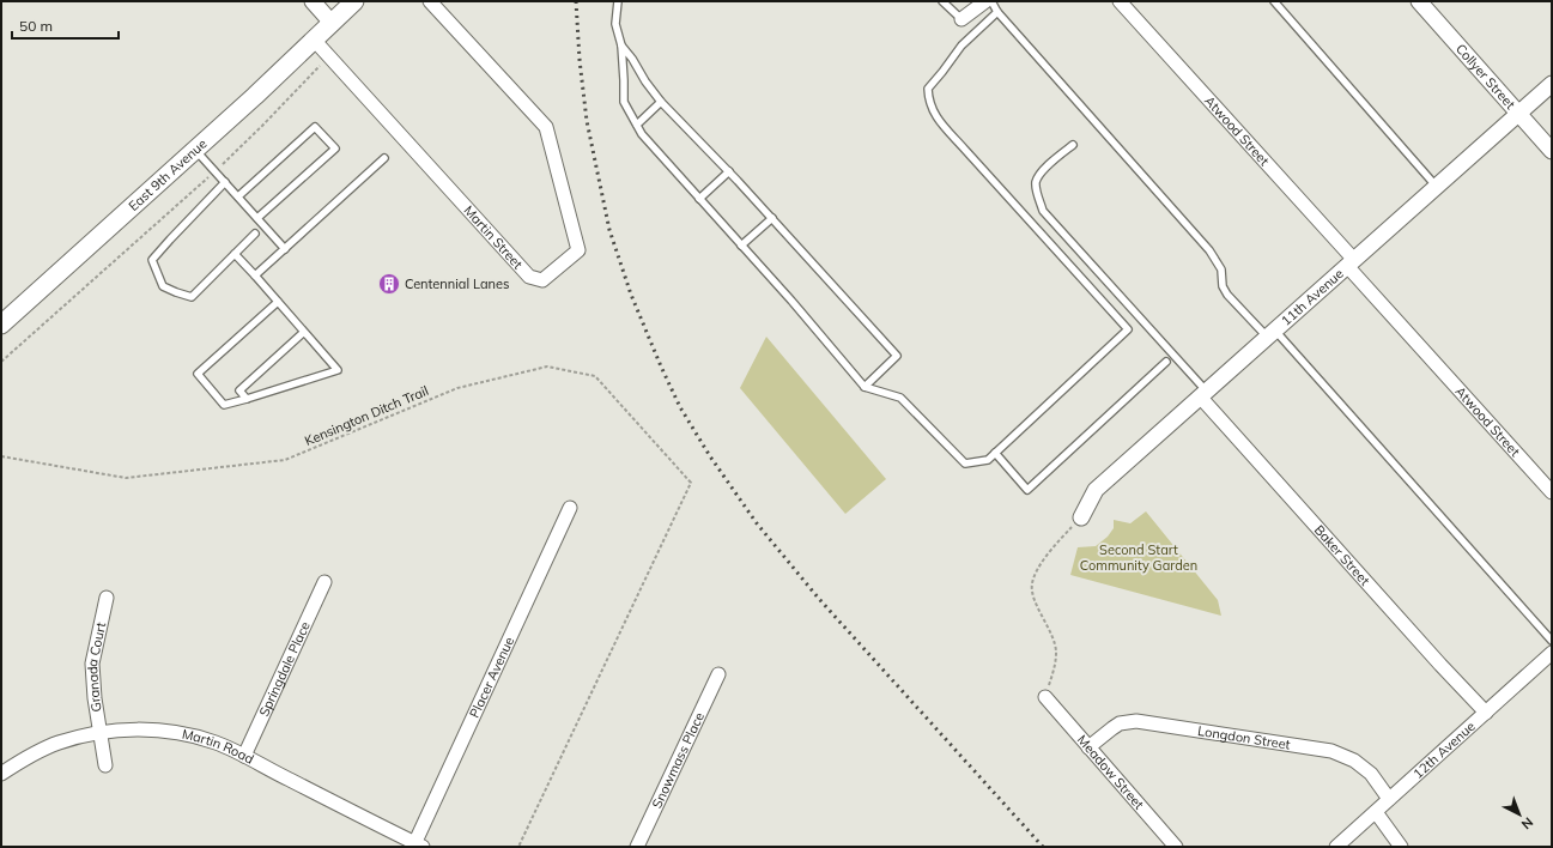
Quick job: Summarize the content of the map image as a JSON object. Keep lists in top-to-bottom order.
{
  "streets": {
    "main road": ["East 9th Avenue"],
    "street": [
      "Collyer Street",
      "Atwood Street",
      "Martin Street",
      "11th Avenue",
      "Baker Street",
      "Granada Court",
      "Springdale Place",
      "Placer Avenue",
      "Longdon Street",
      "Martin Road",
      "12th Avenue",
      "Snowmass Place",
      "Meadow Street"
    ],
    "path": ["Kensington Ditch Trail"]
  },
  "crossings": [
    ["Collyer Street", "11th Avenue"],
    ["Atwood Street", "11th Avenue"],
    ["East 9th Avenue", "Martin Street"],
    ["11th Avenue", "Baker Street"],
    ["Baker Street", "12th Avenue"],
    ["Granada Court", "Martin Road"],
    ["Springdale Place", "Martin Road"],
    ["Placer Avenue", "Martin Road"],
    ["Longdon Street", "12th Avenue"],
    ["Longdon Street", "Meadow Street"]
  ],
  "parks": ["Second Start Community Garden"],
  "places": {
    "building": ["Centennial Lanes"]
  },
  "scale_bar": "50 m",
  "north": "bottom right"
}
